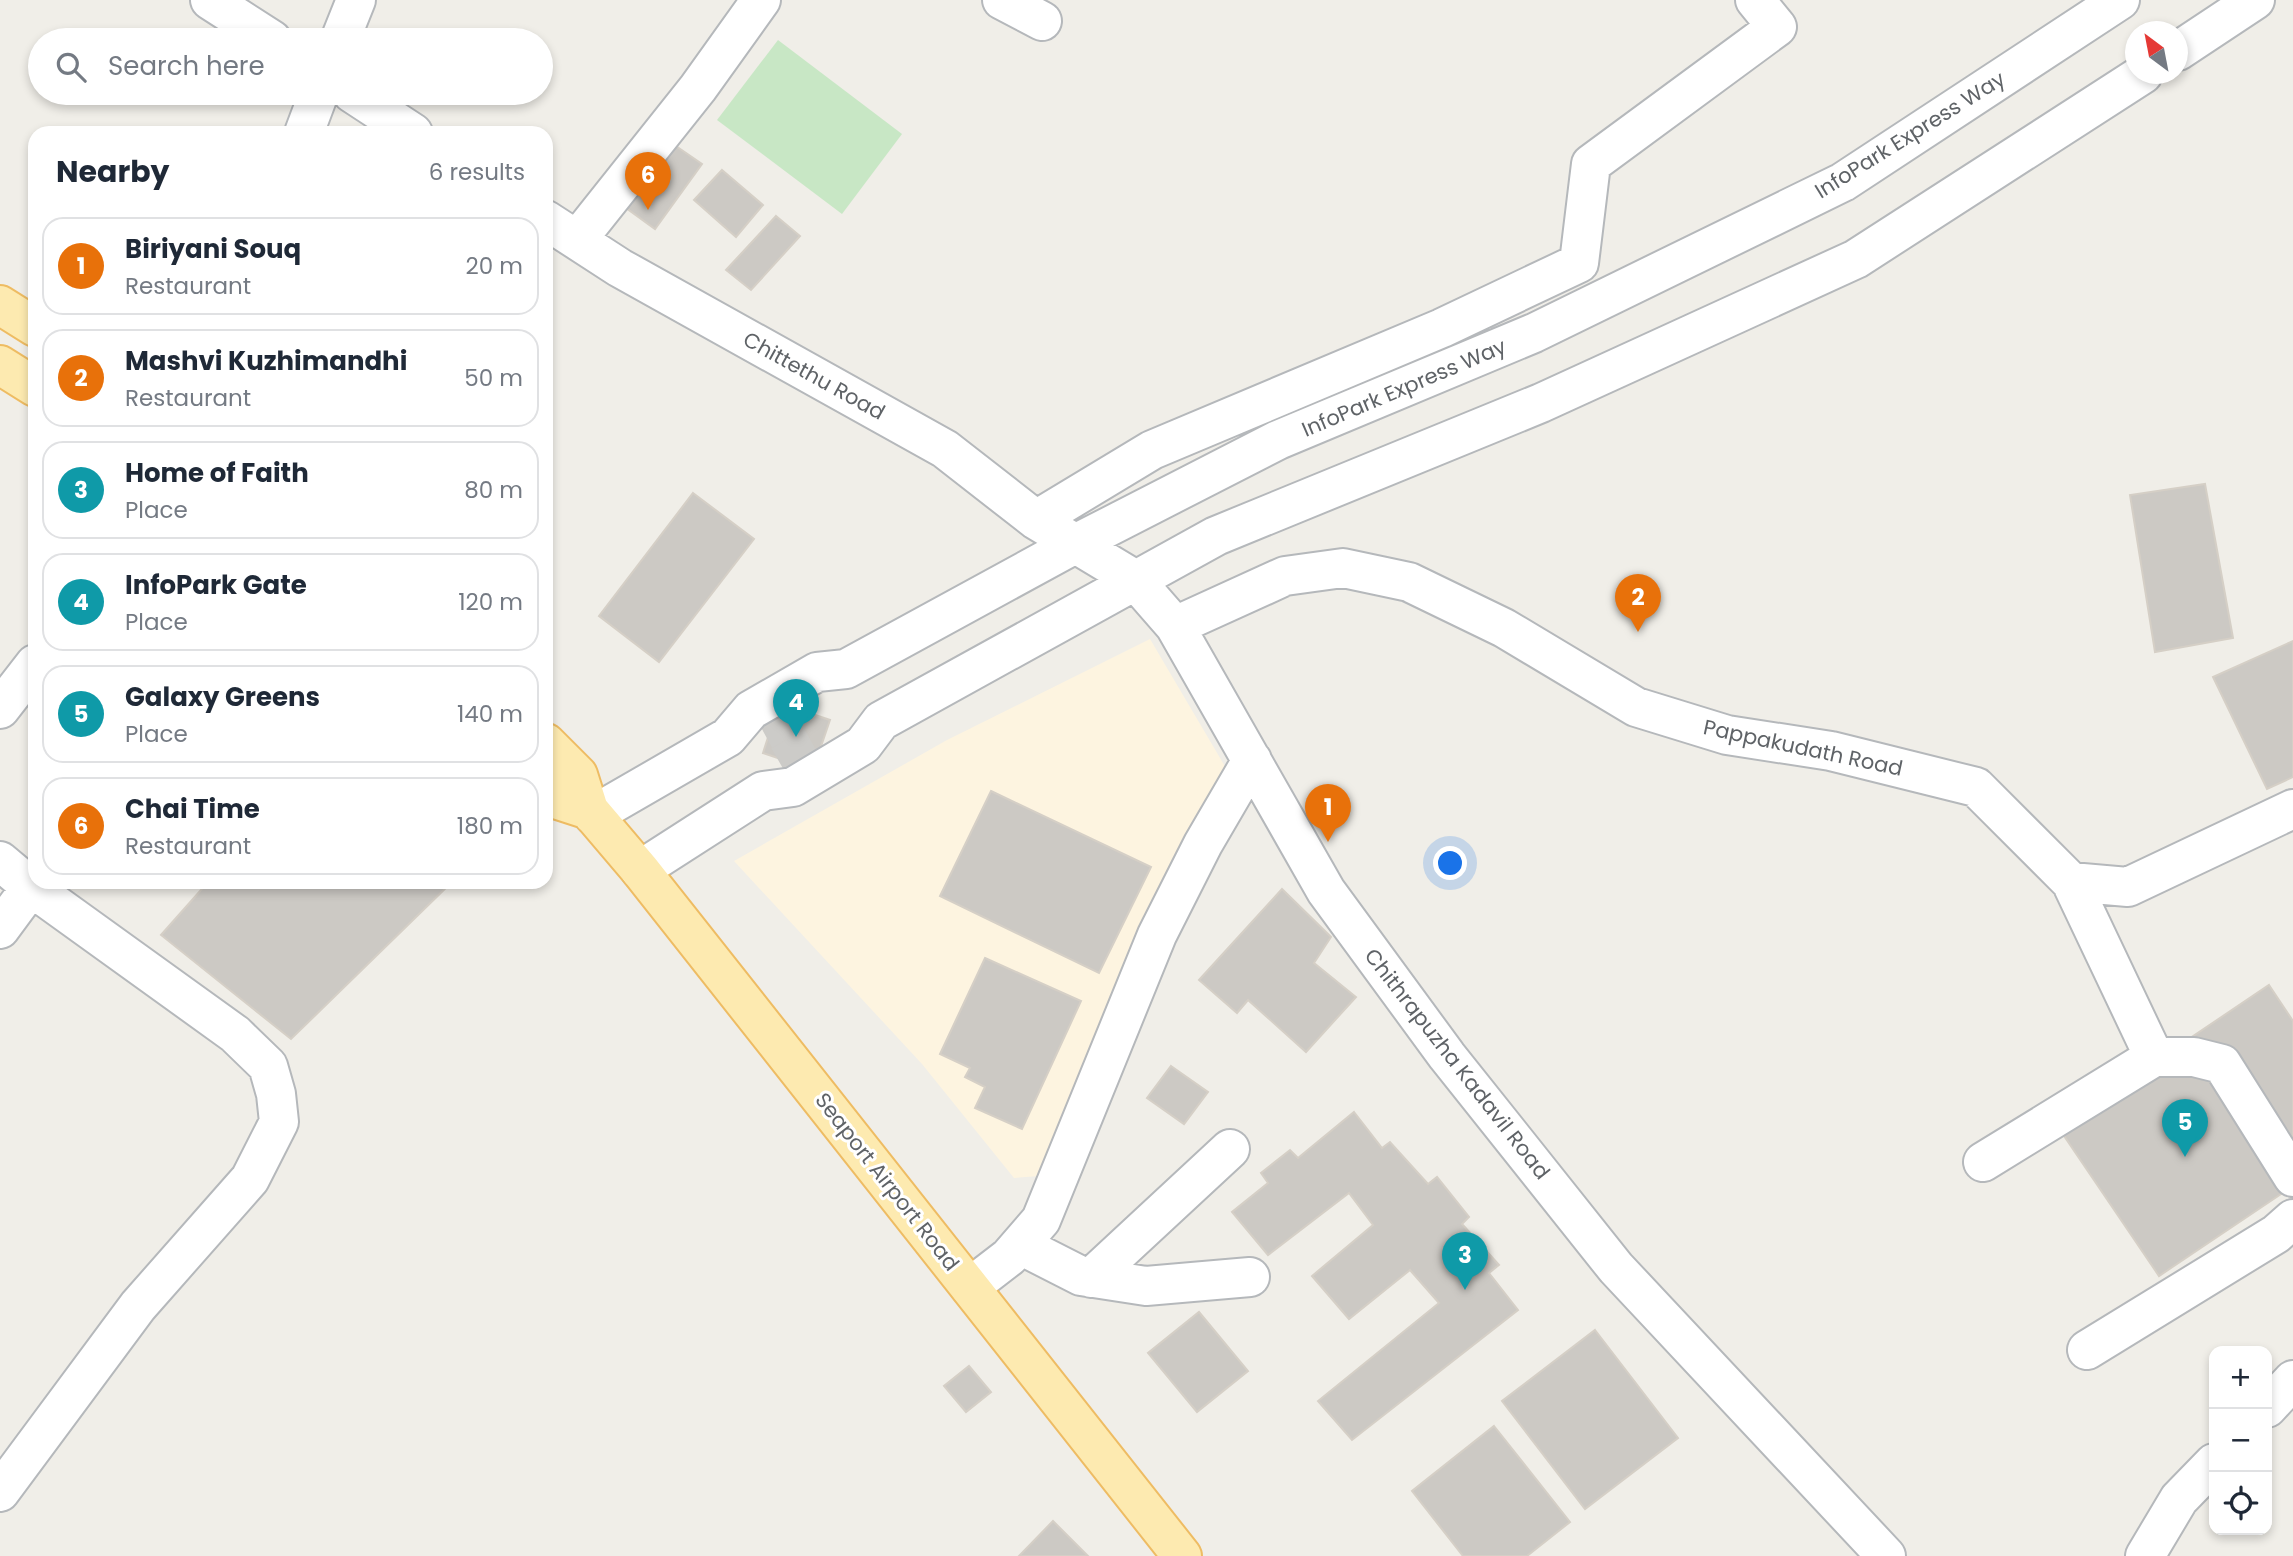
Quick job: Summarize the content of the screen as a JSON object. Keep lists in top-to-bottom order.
{
  "streets": {
    "main road": ["Seaport Airport Road"],
    "street": [
      "InfoPark Express Way",
      "Chittethu Road",
      "Pappakudath Road",
      "Chithrapuzha Kadavil Road"
    ]
  },
  "crossings": [
    ["InfoPark Express Way", "Chittethu Road"],
    ["InfoPark Express Way", "Chithrapuzha Kadavil Road"],
    ["InfoPark Express Way", "Seaport Airport Road"],
    ["Chittethu Road", "Chithrapuzha Kadavil Road"],
    ["Pappakudath Road", "Chithrapuzha Kadavil Road"]
  ],
  "north": "top left",
  "page": {
    "search": "Search here",
    "heading": ["Nearby", "6 results"],
    "pins": [
      "6",
      "2",
      "4",
      "1",
      "5",
      "3"
    ],
    "list": [
      {
        "mark": "1",
        "name": "Biriyani Souq",
        "note": "Restaurant",
        "value": "20 m"
      },
      {
        "mark": "2",
        "name": "Mashvi Kuzhimandhi",
        "note": "Restaurant",
        "value": "50 m"
      },
      {
        "mark": "3",
        "name": "Home of Faith",
        "note": "Place",
        "value": "80 m"
      },
      {
        "mark": "4",
        "name": "InfoPark Gate",
        "note": "Place",
        "value": "120 m"
      },
      {
        "mark": "5",
        "name": "Galaxy Greens",
        "note": "Place",
        "value": "140 m"
      },
      {
        "mark": "6",
        "name": "Chai Time",
        "note": "Restaurant",
        "value": "180 m"
      }
    ],
    "map_buttons": ["+", "−"]
  }
}
